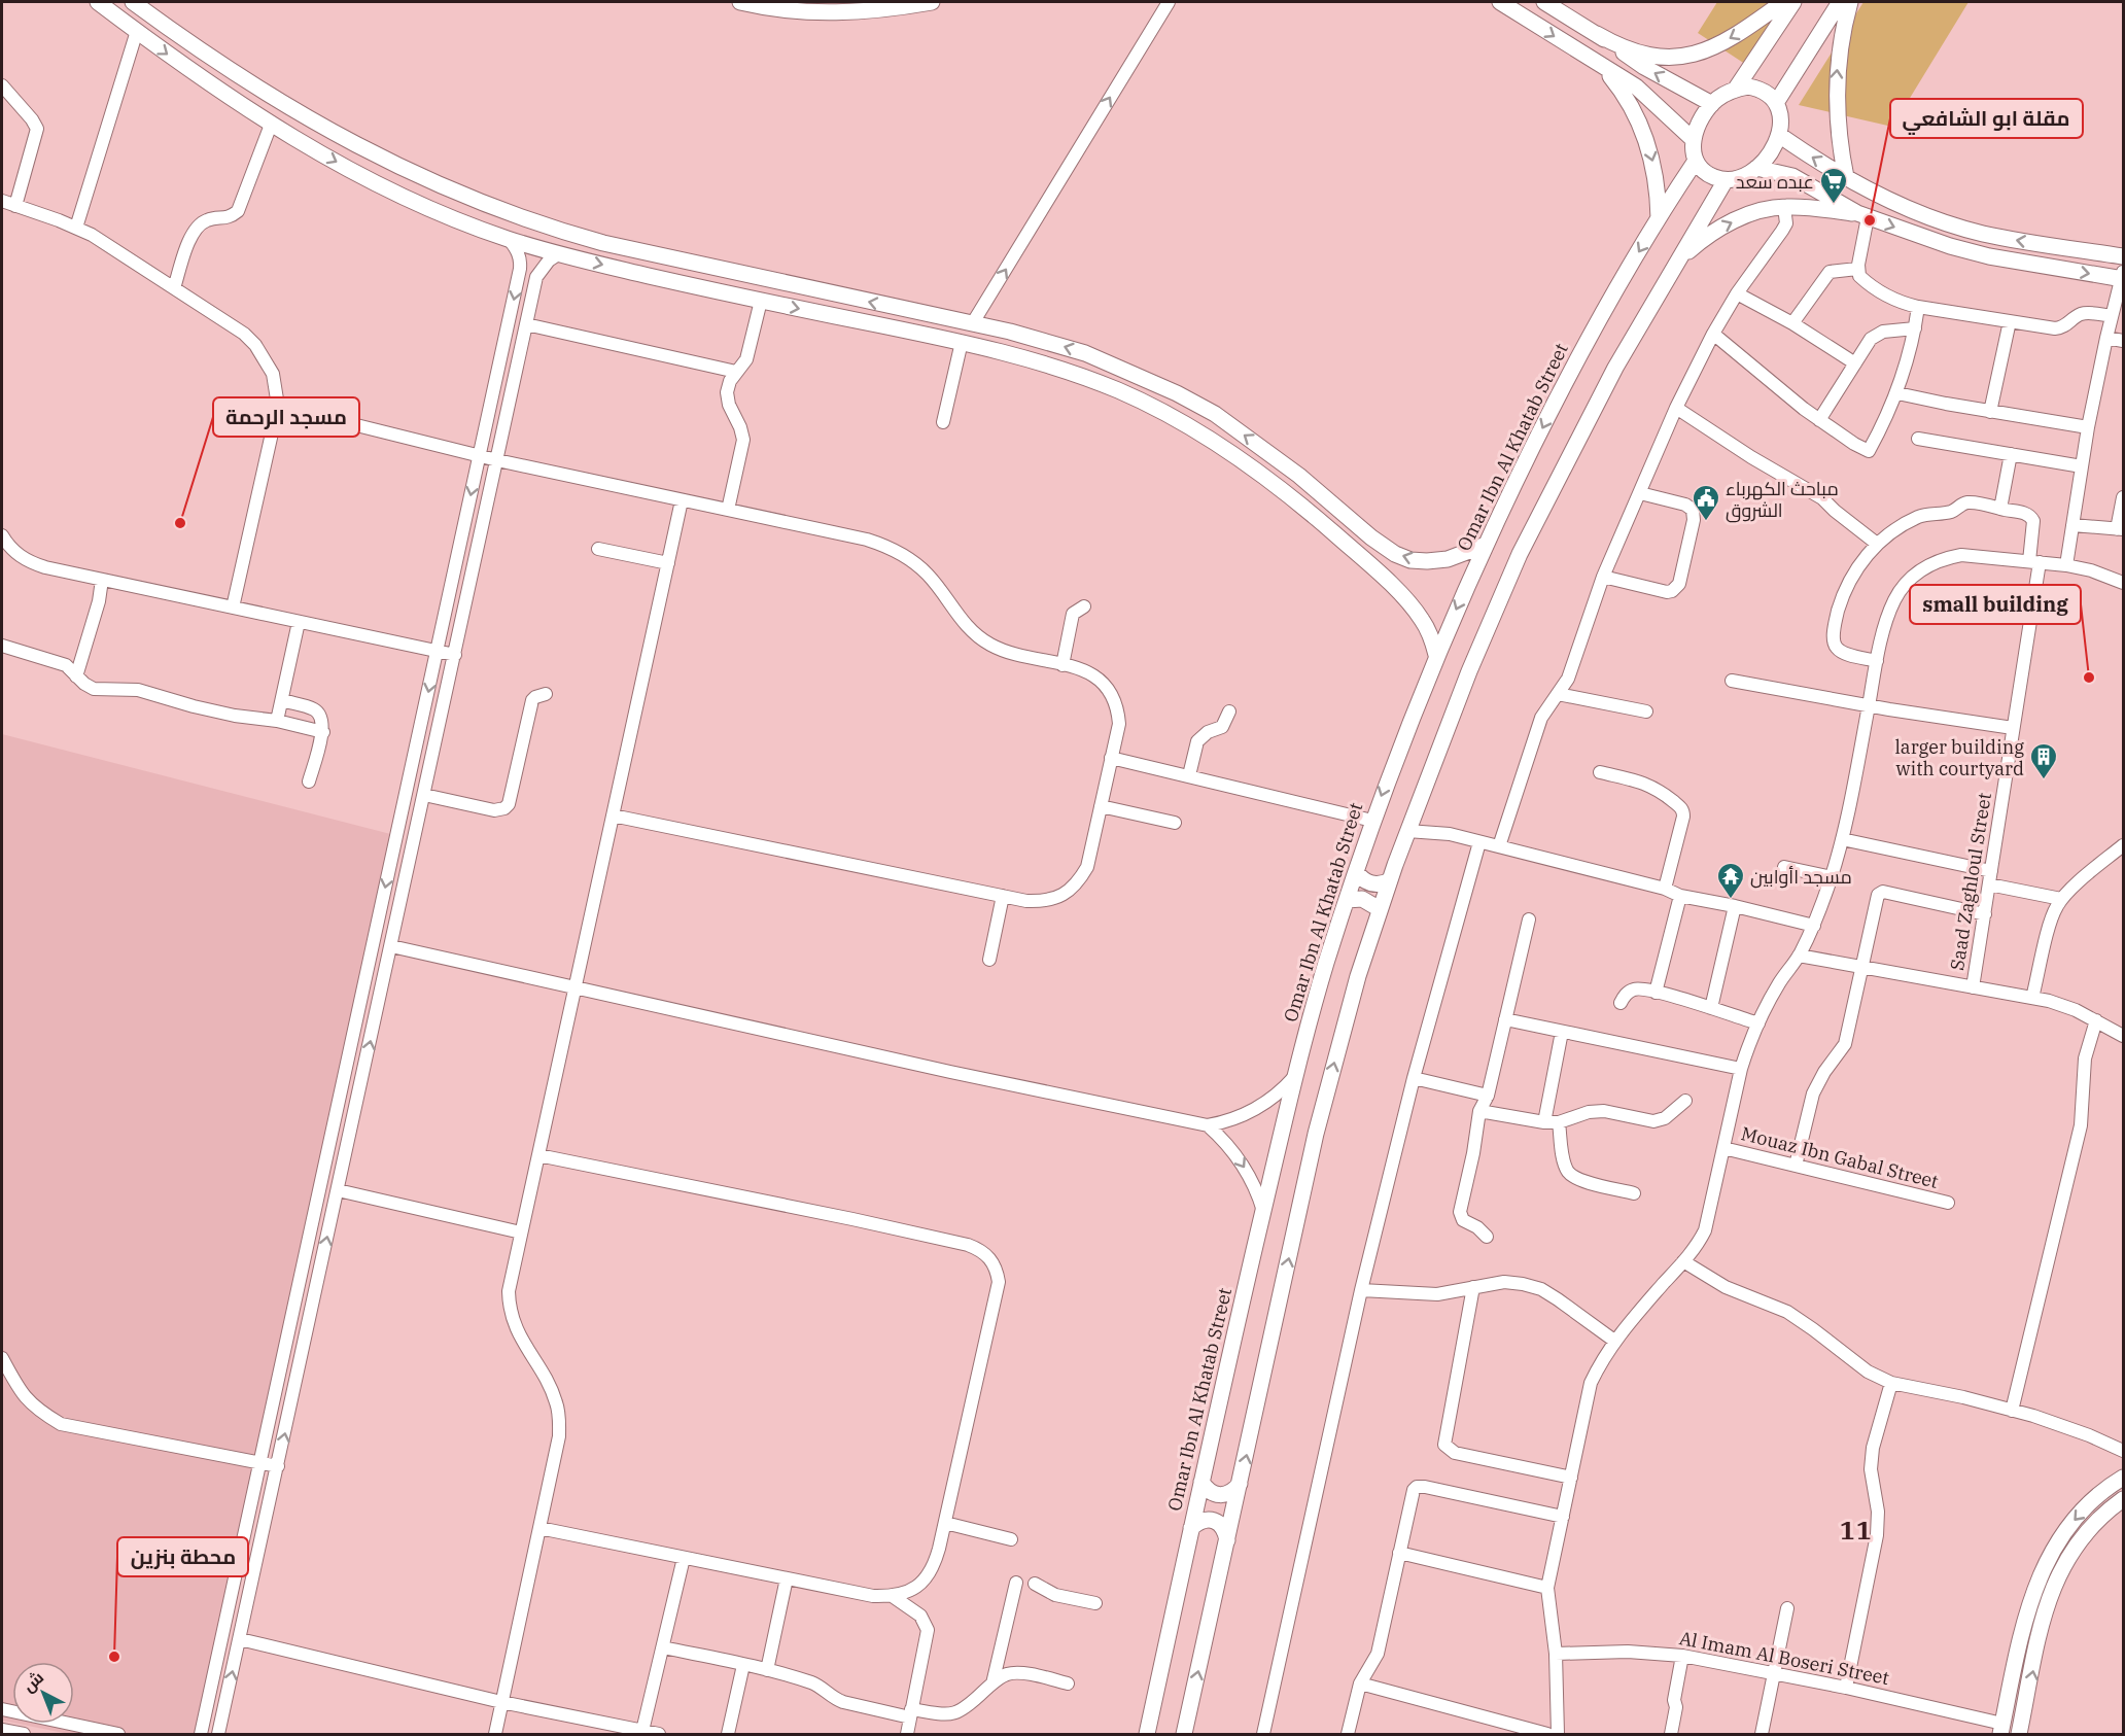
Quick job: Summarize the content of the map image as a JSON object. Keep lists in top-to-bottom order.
{
  "streets": {
    "street": [
      "Omar Ibn Al Khatab Street",
      "Saad Zaghloul Street",
      "Mouaz Ibn Gabal Street",
      "Al Imam Al Boseri Street"
    ]
  },
  "districts": ["11"],
  "places": {
    "supermarket": ["عبده سعد"],
    "other": [
      "مقلة ابو الشافعي",
      "مسجد الرحمة",
      "small building",
      "محطة بنزين"
    ],
    "public building": ["مباحث الكهرباء الشروق"],
    "building": ["larger building with courtyard"],
    "temple": ["مسجد اأوابين"]
  },
  "north": "top left"
}
